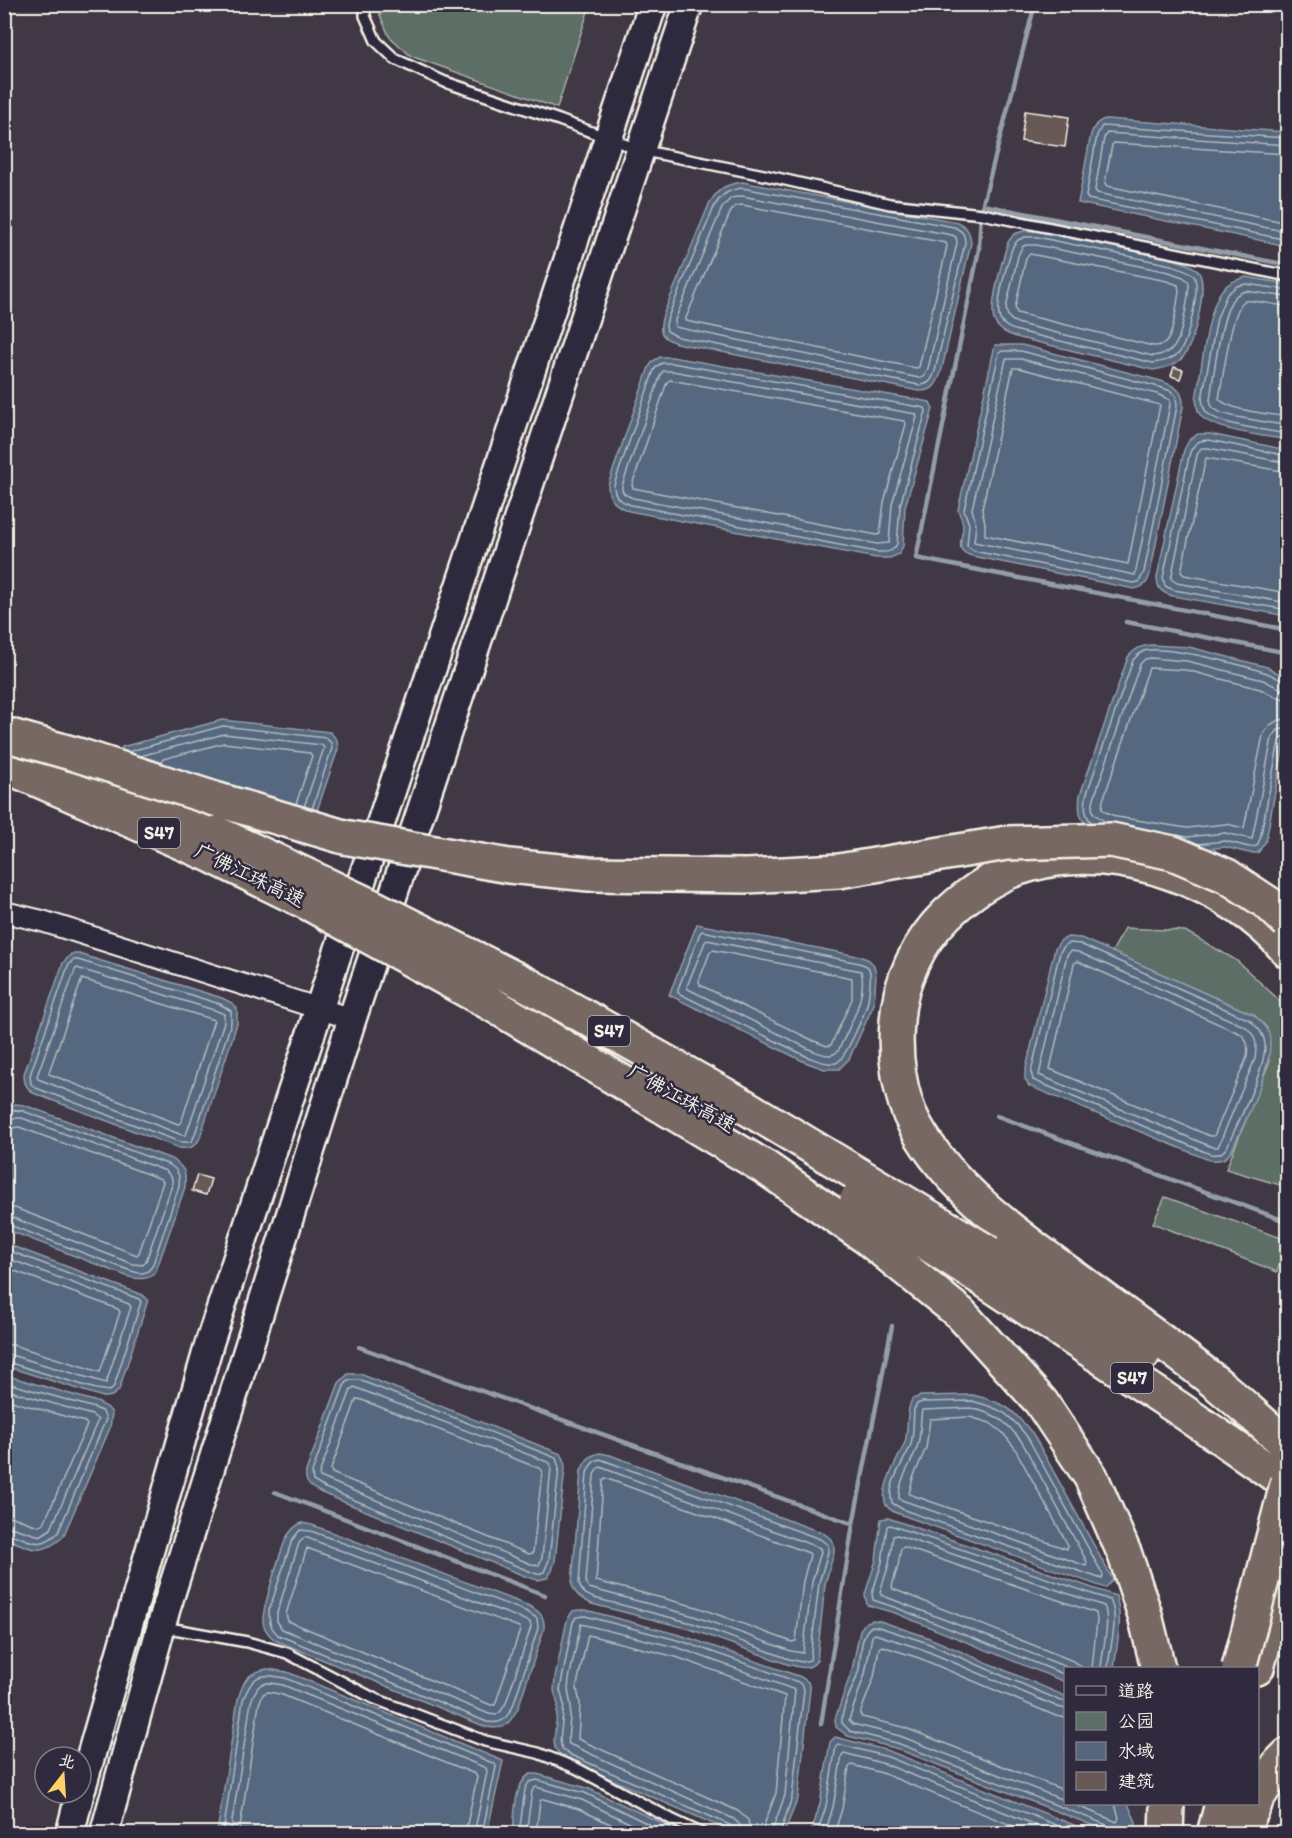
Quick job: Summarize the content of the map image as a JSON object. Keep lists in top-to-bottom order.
{
  "streets": {
    "highway": ["S47", "广佛江珠高速"]
  },
  "legend": [
    "道路",
    "公园",
    "水域",
    "建筑"
  ],
  "north": "top"
}
